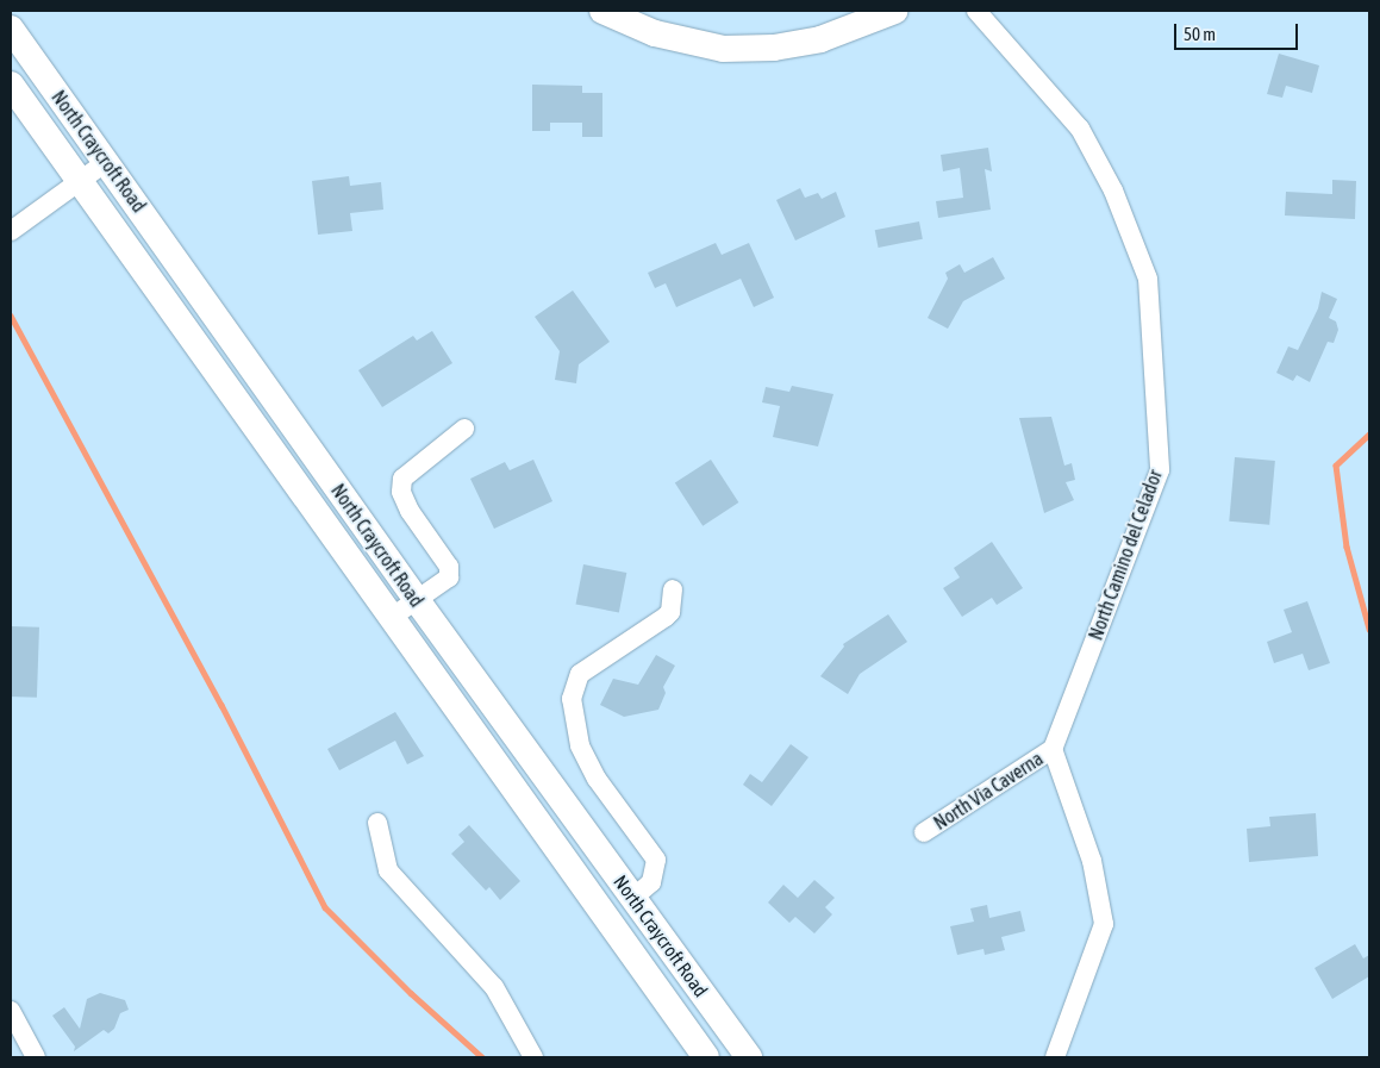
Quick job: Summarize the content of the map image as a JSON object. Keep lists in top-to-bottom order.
{
  "streets": {
    "main road": ["North Craycroft Road"],
    "street": ["North Camino del Celador", "North Via Caverna"]
  },
  "crossings": [
    ["North Camino del Celador", "North Via Caverna"]
  ],
  "scale_bar": "50 m"
}
